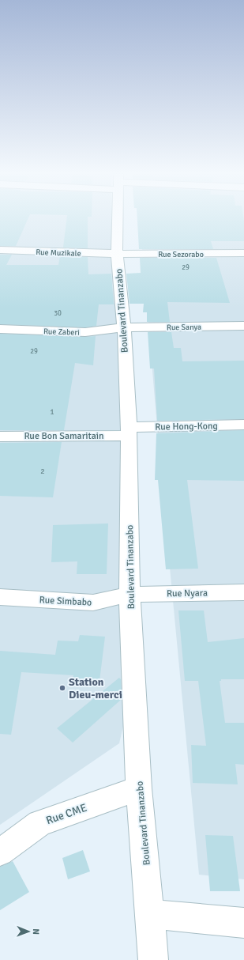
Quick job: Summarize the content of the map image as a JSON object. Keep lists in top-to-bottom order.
{
  "streets": {
    "street": [
      "Rue Muzikale",
      "Rue Sezorabo",
      "Boulevard Tinanzabo",
      "Rue Sanya",
      "Rue Zaberi",
      "Rue Hong-Kong",
      "Rue Bon Samaritain",
      "Rue Nyara",
      "Rue Simbabo",
      "Rue CME"
    ]
  },
  "crossings": [
    ["Rue Muzikale", "Rue Sezorabo"],
    ["Rue Muzikale", "Boulevard Tinanzabo"],
    ["Rue Sezorabo", "Boulevard Tinanzabo"],
    ["Boulevard Tinanzabo", "Rue Sanya"],
    ["Boulevard Tinanzabo", "Rue Zaberi"],
    ["Boulevard Tinanzabo", "Rue Hong-Kong"],
    ["Boulevard Tinanzabo", "Rue Bon Samaritain"],
    ["Boulevard Tinanzabo", "Rue Nyara"],
    ["Boulevard Tinanzabo", "Rue Simbabo"],
    ["Boulevard Tinanzabo", "Rue CME"],
    ["Rue Sanya", "Rue Zaberi"],
    ["Rue Hong-Kong", "Rue Bon Samaritain"],
    ["Rue Nyara", "Rue Simbabo"]
  ],
  "places": ["Station Dieu-merci"],
  "house_numbers": [
    "29",
    "30",
    "29",
    "1",
    "2"
  ],
  "north": "right"
}
